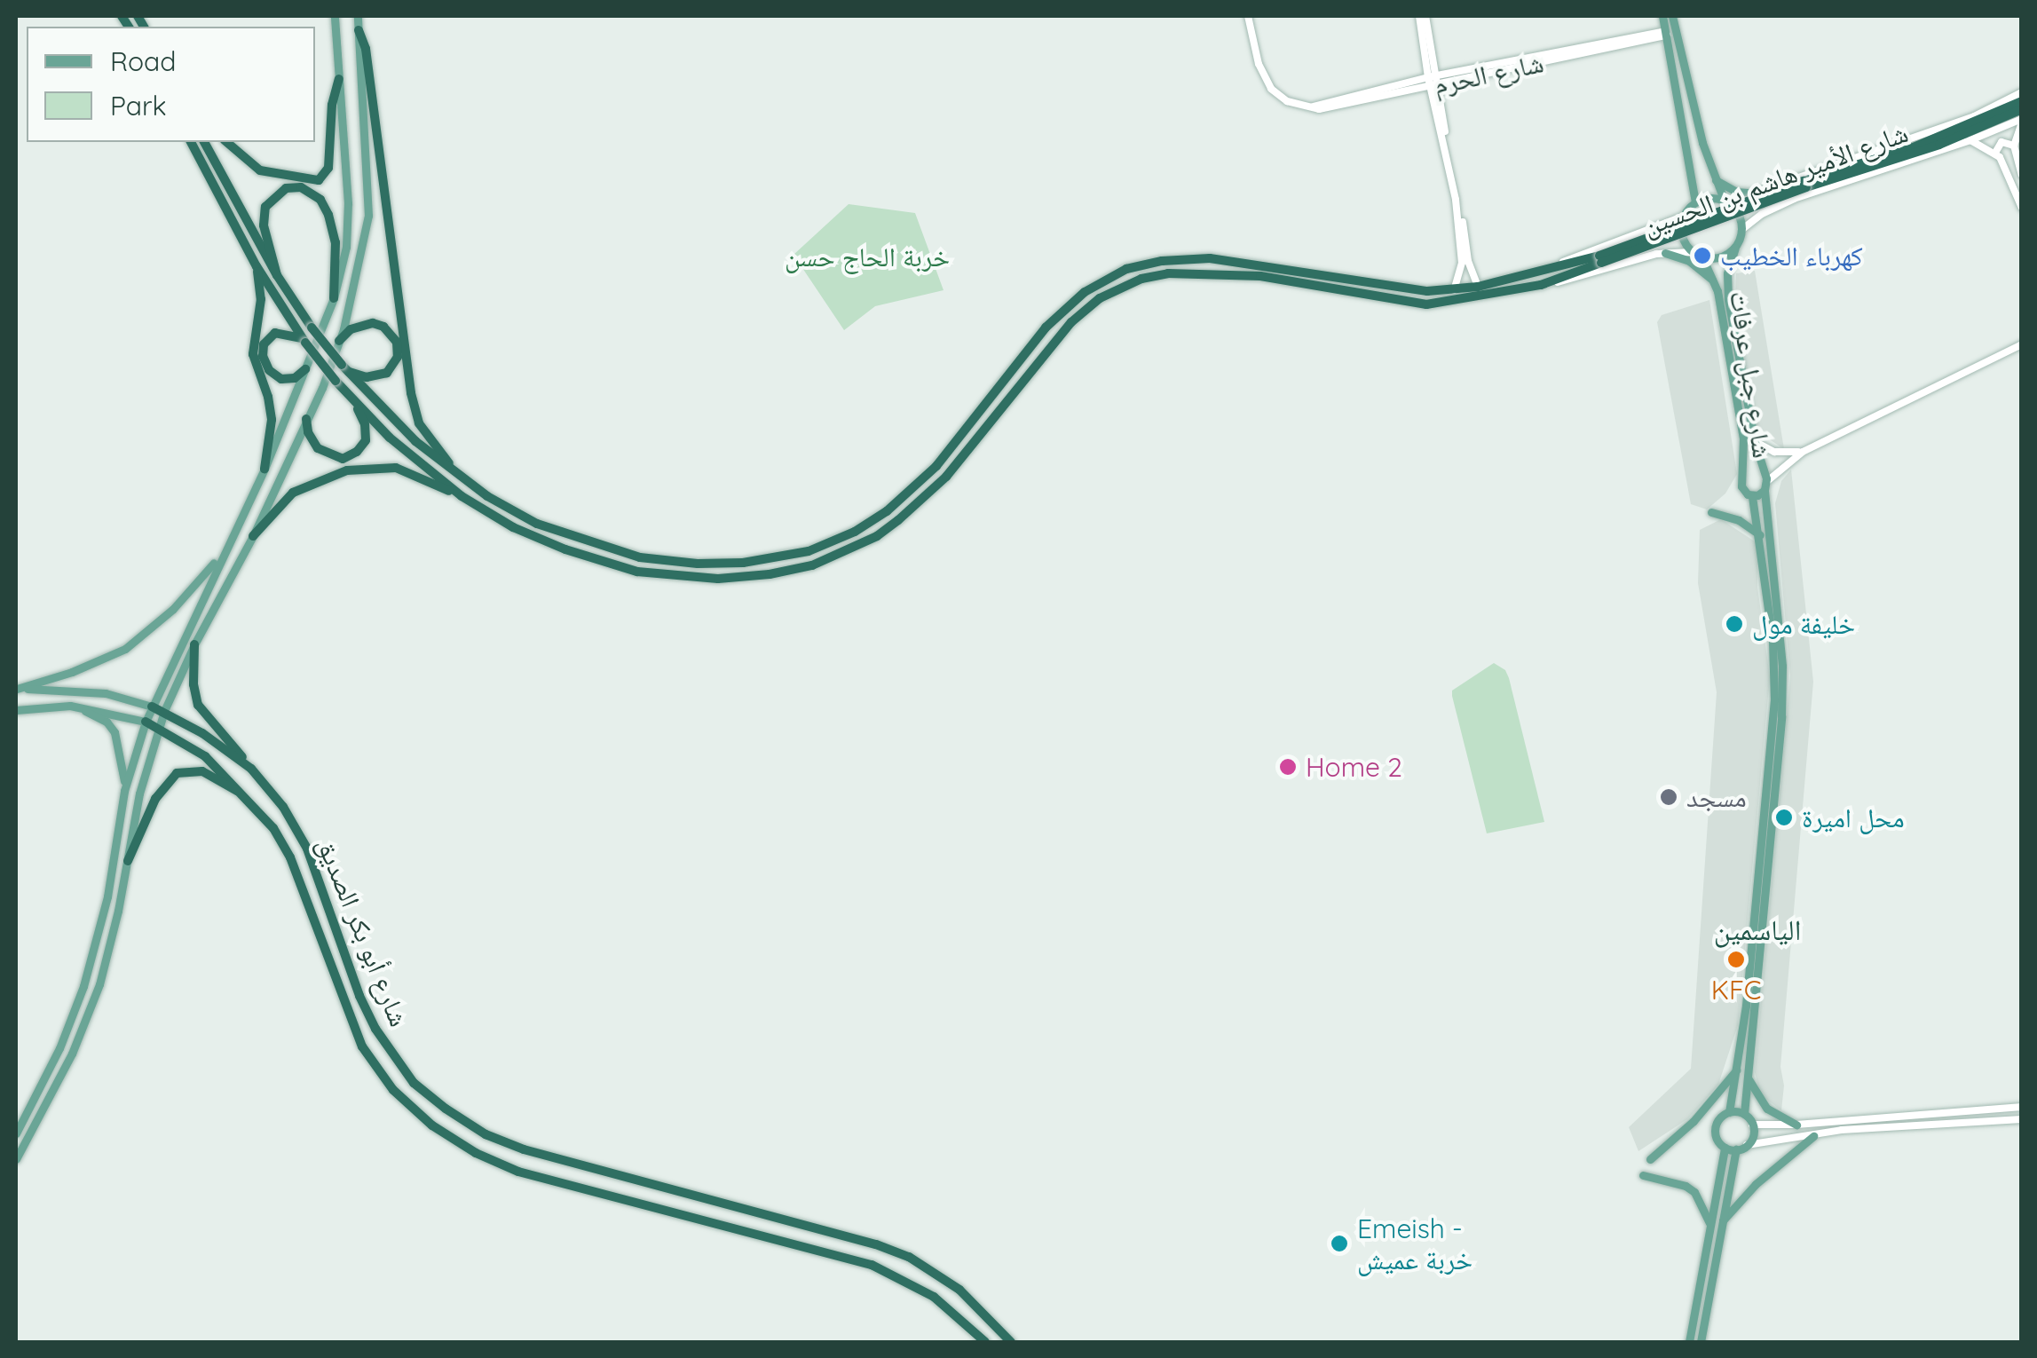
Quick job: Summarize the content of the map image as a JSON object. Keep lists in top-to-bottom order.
{
  "streets": {
    "highway": ["شارع الأمير هاشم بن الحسين", "شارع أبو بكر الصديق"],
    "main road": ["شارع جبل عرفات"],
    "street": ["شارع الحرم"]
  },
  "crossings": [
    ["شارع الأمير هاشم بن الحسين", "شارع جبل عرفات"]
  ],
  "districts": ["الياسمين"],
  "parks": ["خربة الحاج حسن"],
  "places": [
    "كهرباء الخطيب",
    "خليفة مول",
    "Home 2",
    "مسجد",
    "محل اميرة",
    "KFC",
    "Emeish - خربة عميش"
  ],
  "legend": ["Road", "Park"]
}
